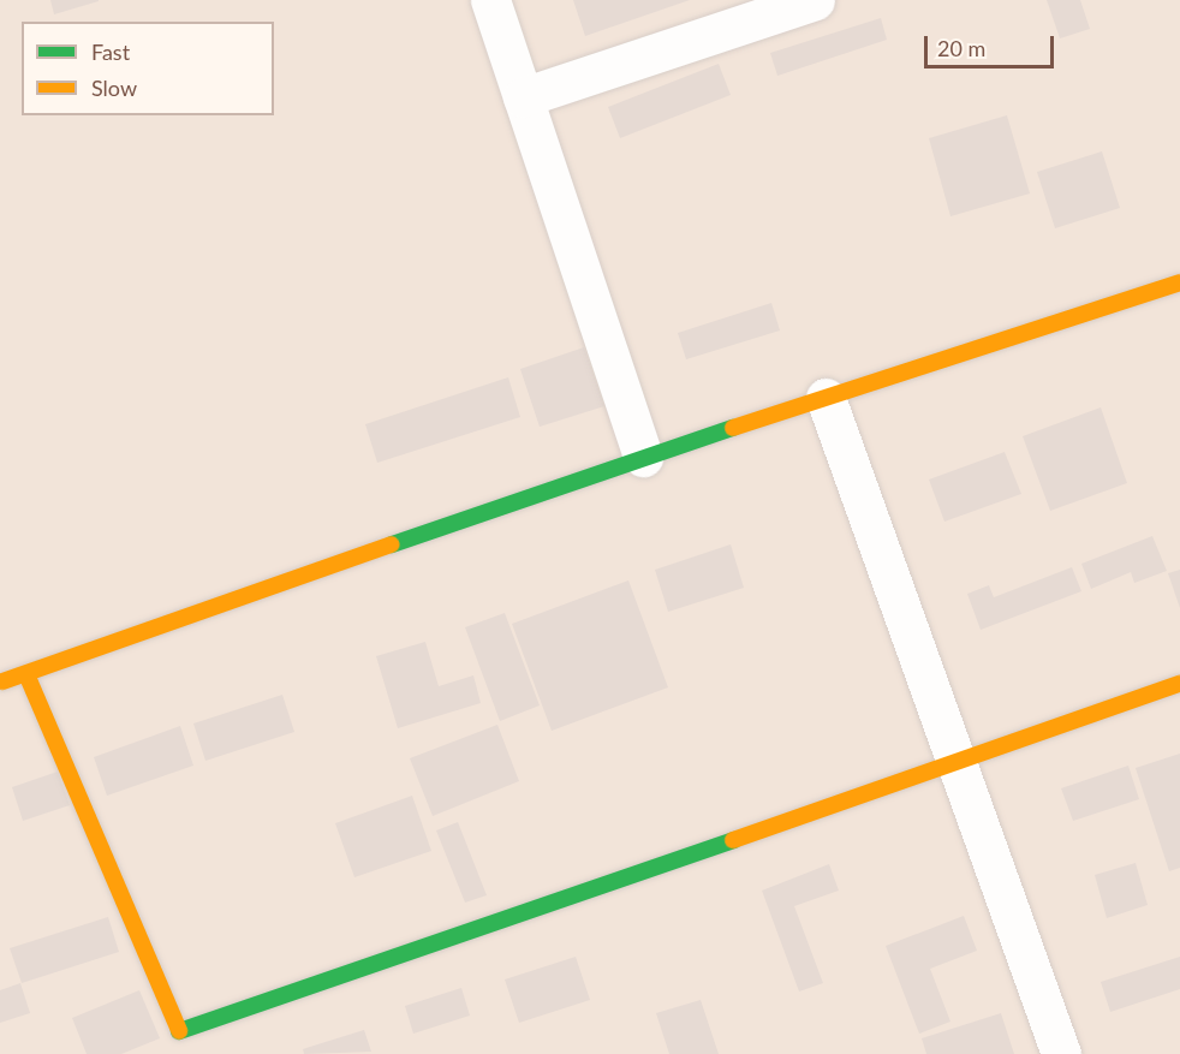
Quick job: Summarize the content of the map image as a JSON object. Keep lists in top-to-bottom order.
{
  "legend": ["Fast", "Slow"],
  "scale_bar": "20 m"
}
